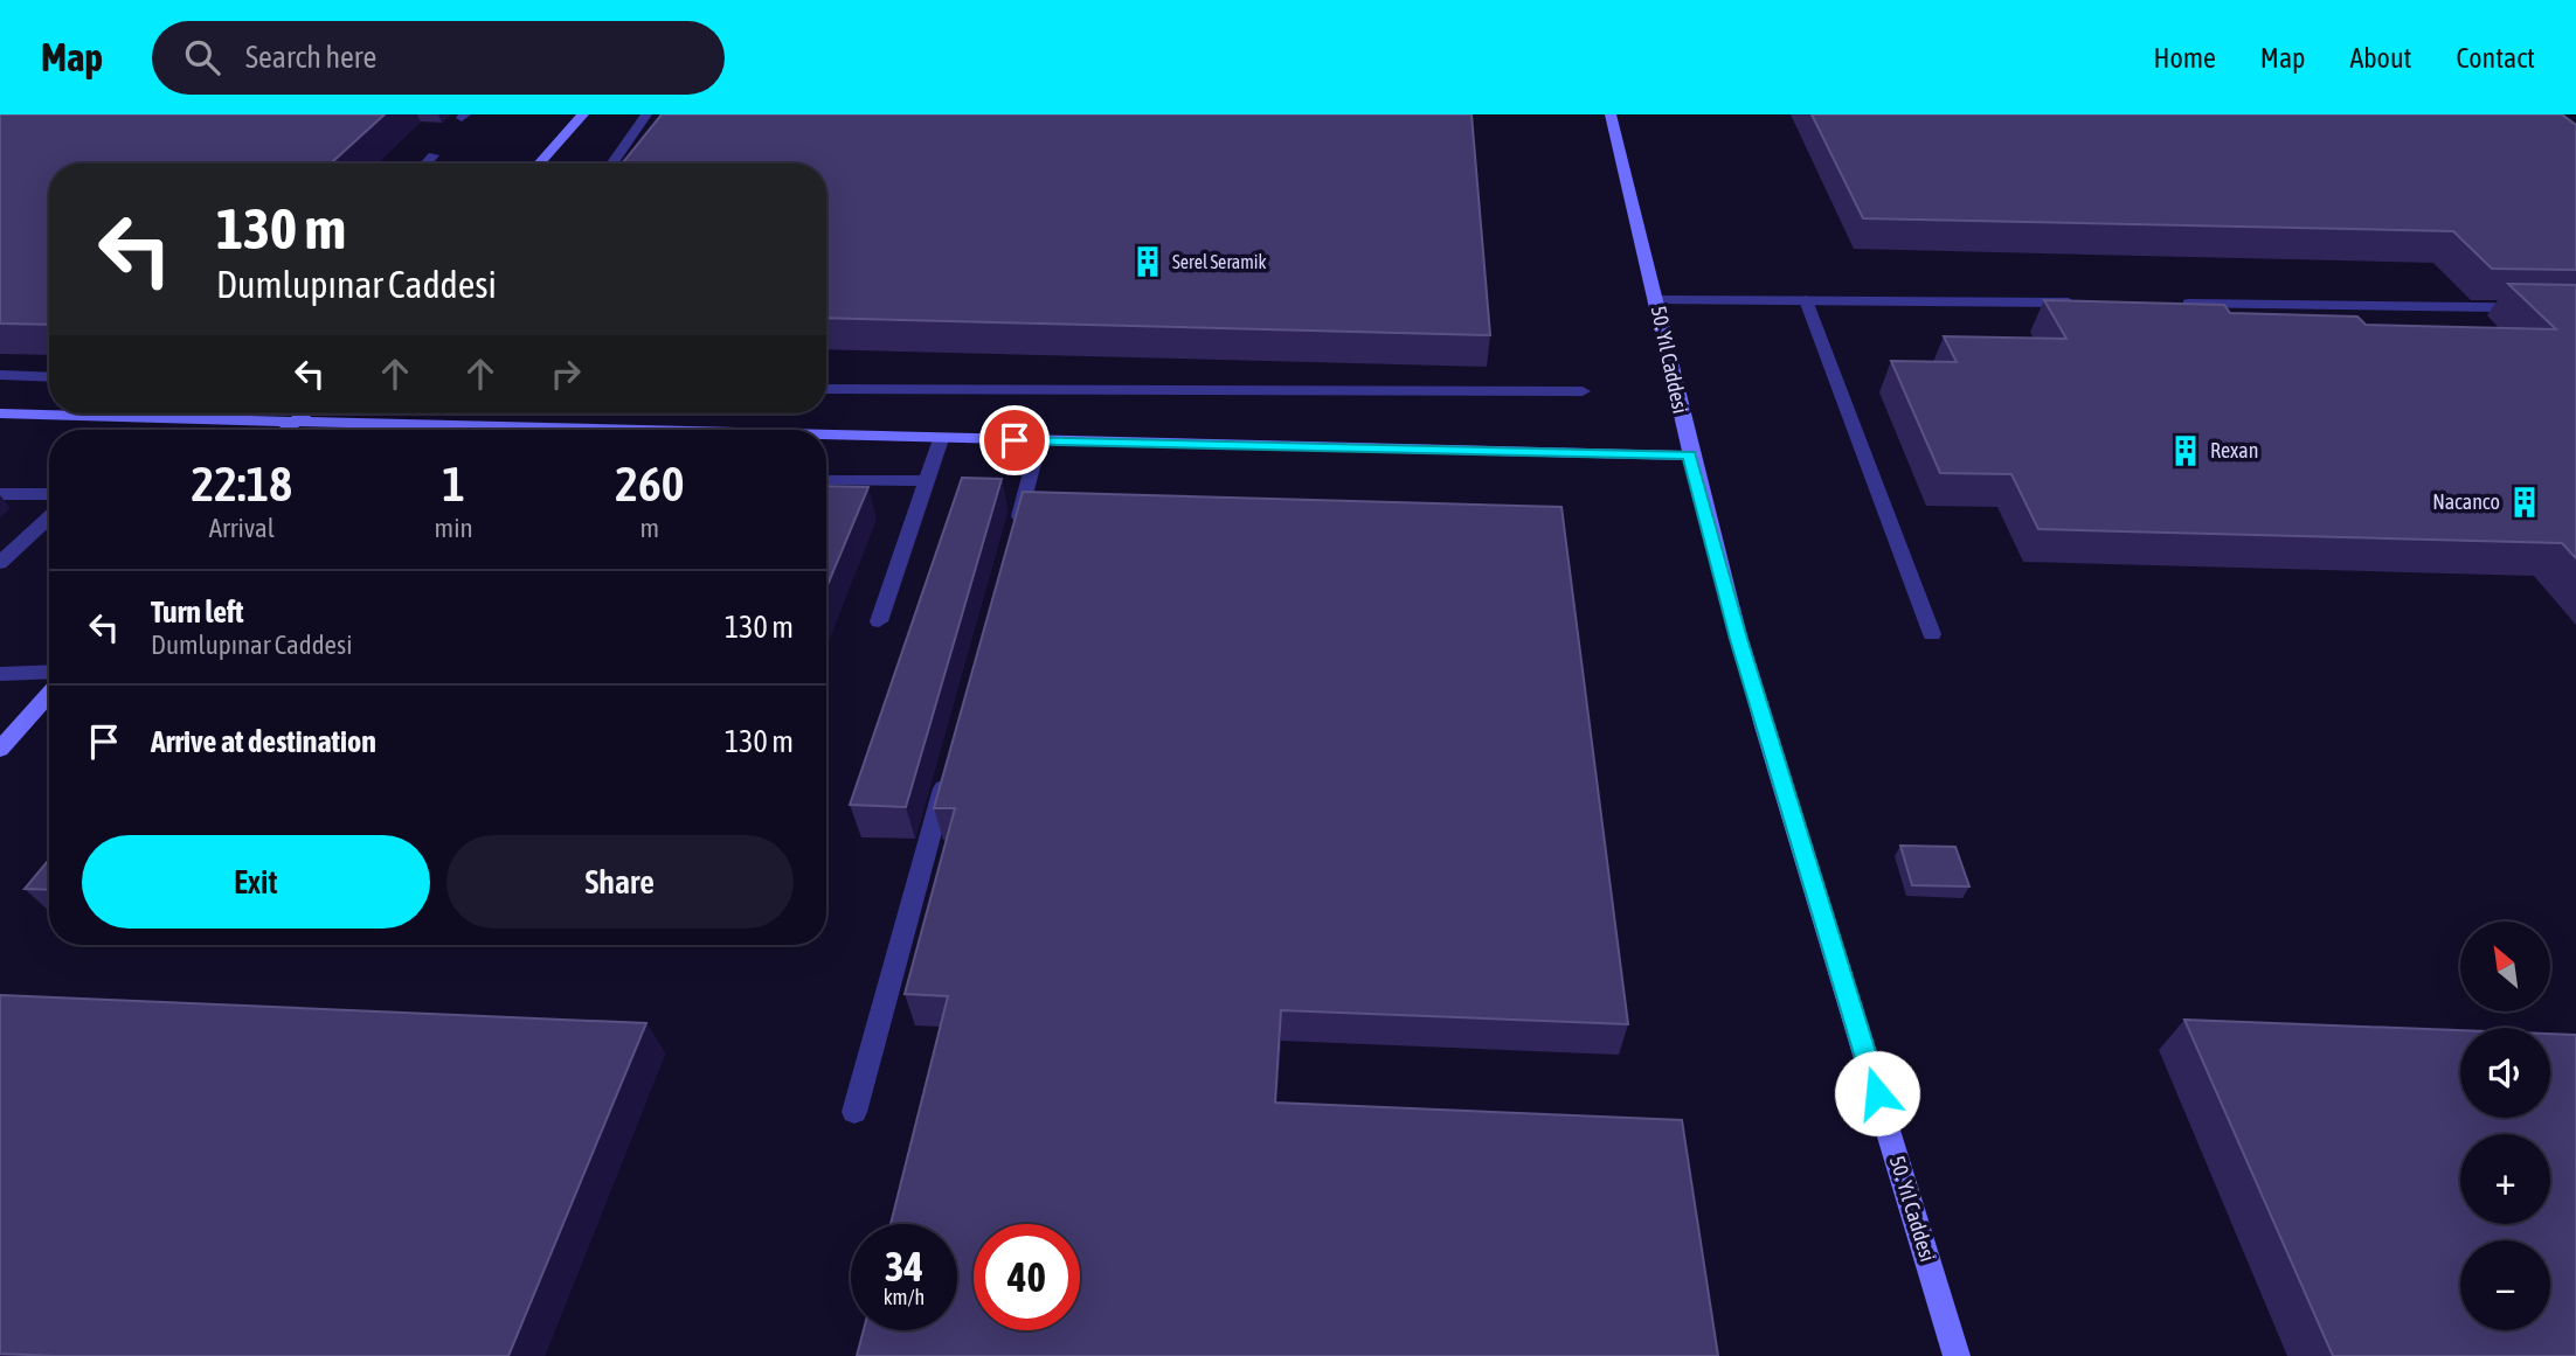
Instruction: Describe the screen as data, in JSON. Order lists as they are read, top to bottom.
{
  "streets": {
    "street": ["50. Yıl Caddesi"]
  },
  "places": {
    "building": ["Serel Seramik", "Rexan", "Nacanco"]
  },
  "north": "top left",
  "page": {
    "header": "Map",
    "search": "Search here",
    "nav": [
      "Home",
      "Map",
      "About",
      "Contact"
    ],
    "turn": ["130 m", "Dumlupınar Caddesi"],
    "eta": [
      "22:18",
      "Arrival",
      "1",
      "min",
      "260",
      "m"
    ],
    "list": [
      {
        "name": "Turn left",
        "note": "Dumlupınar Caddesi",
        "value": "130 m"
      },
      {
        "name": "Arrive at destination",
        "value": "130 m"
      }
    ],
    "buttons": ["Exit", "Share"],
    "map_buttons": ["+", "−"],
    "speed": "34 km/h",
    "limit": "40"
  }
}
